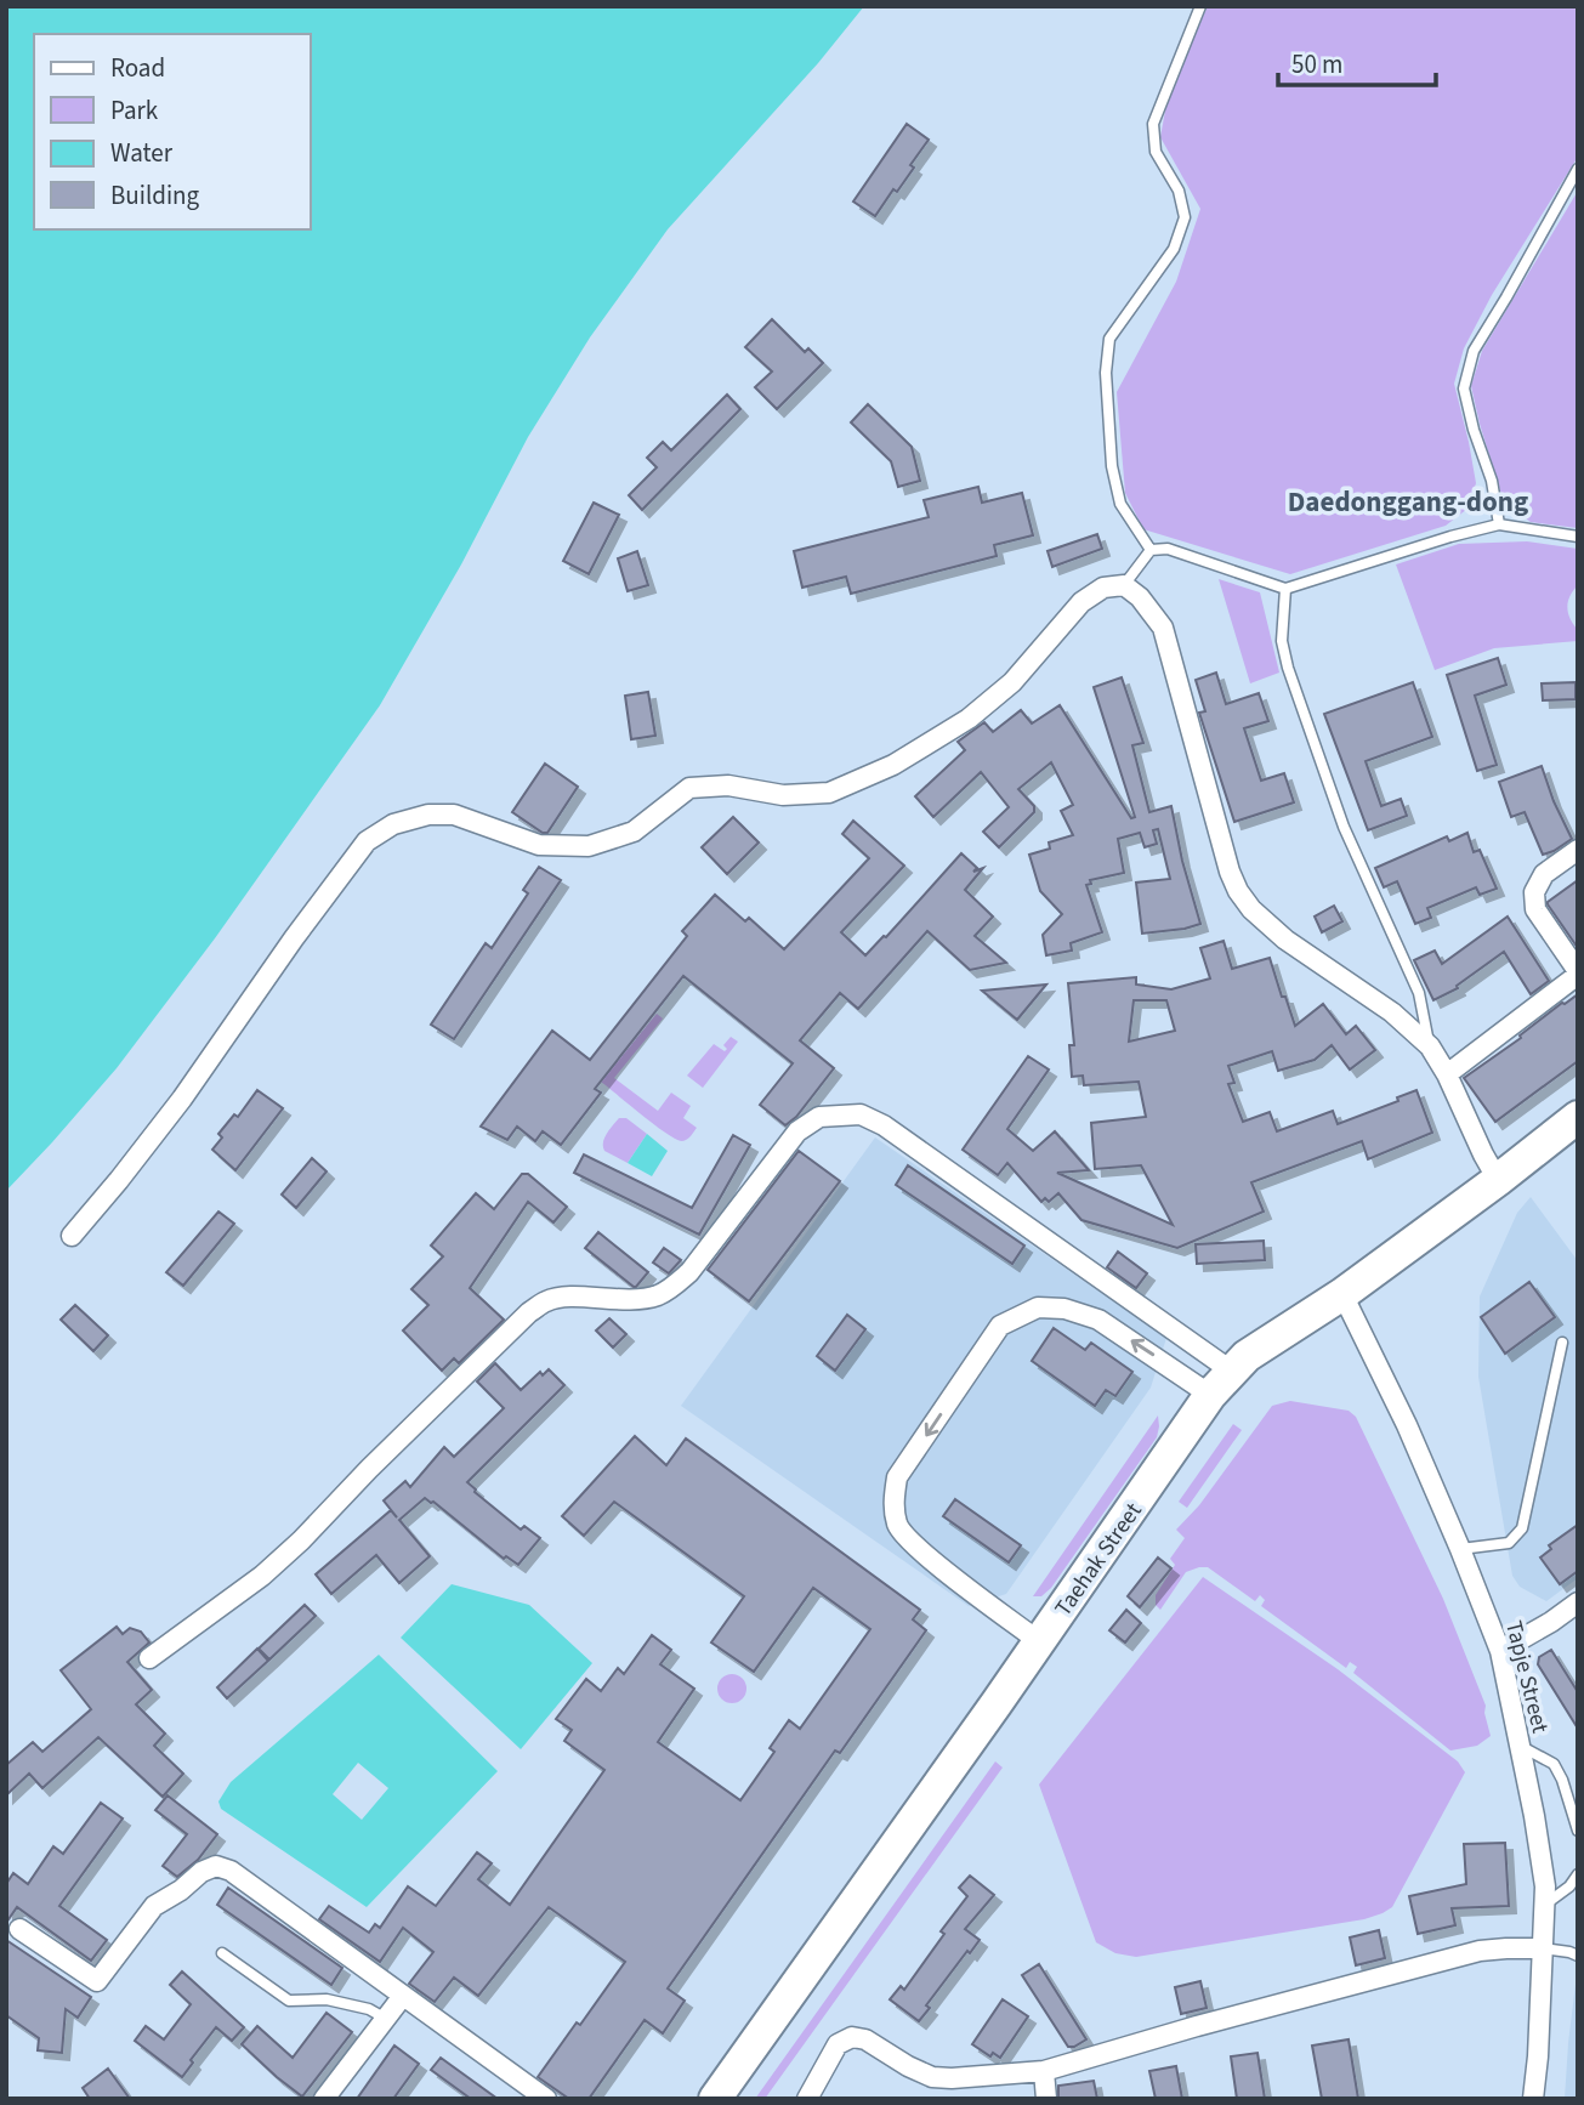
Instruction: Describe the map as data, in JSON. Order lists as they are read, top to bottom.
{
  "streets": {
    "main road": ["Taehak Street"],
    "street": ["Tapje Street"]
  },
  "crossings": [
    ["Taehak Street", "Tapje Street"]
  ],
  "districts": ["Daedonggang-dong"],
  "legend": [
    "Road",
    "Park",
    "Water",
    "Building"
  ],
  "scale_bar": "50 m"
}
